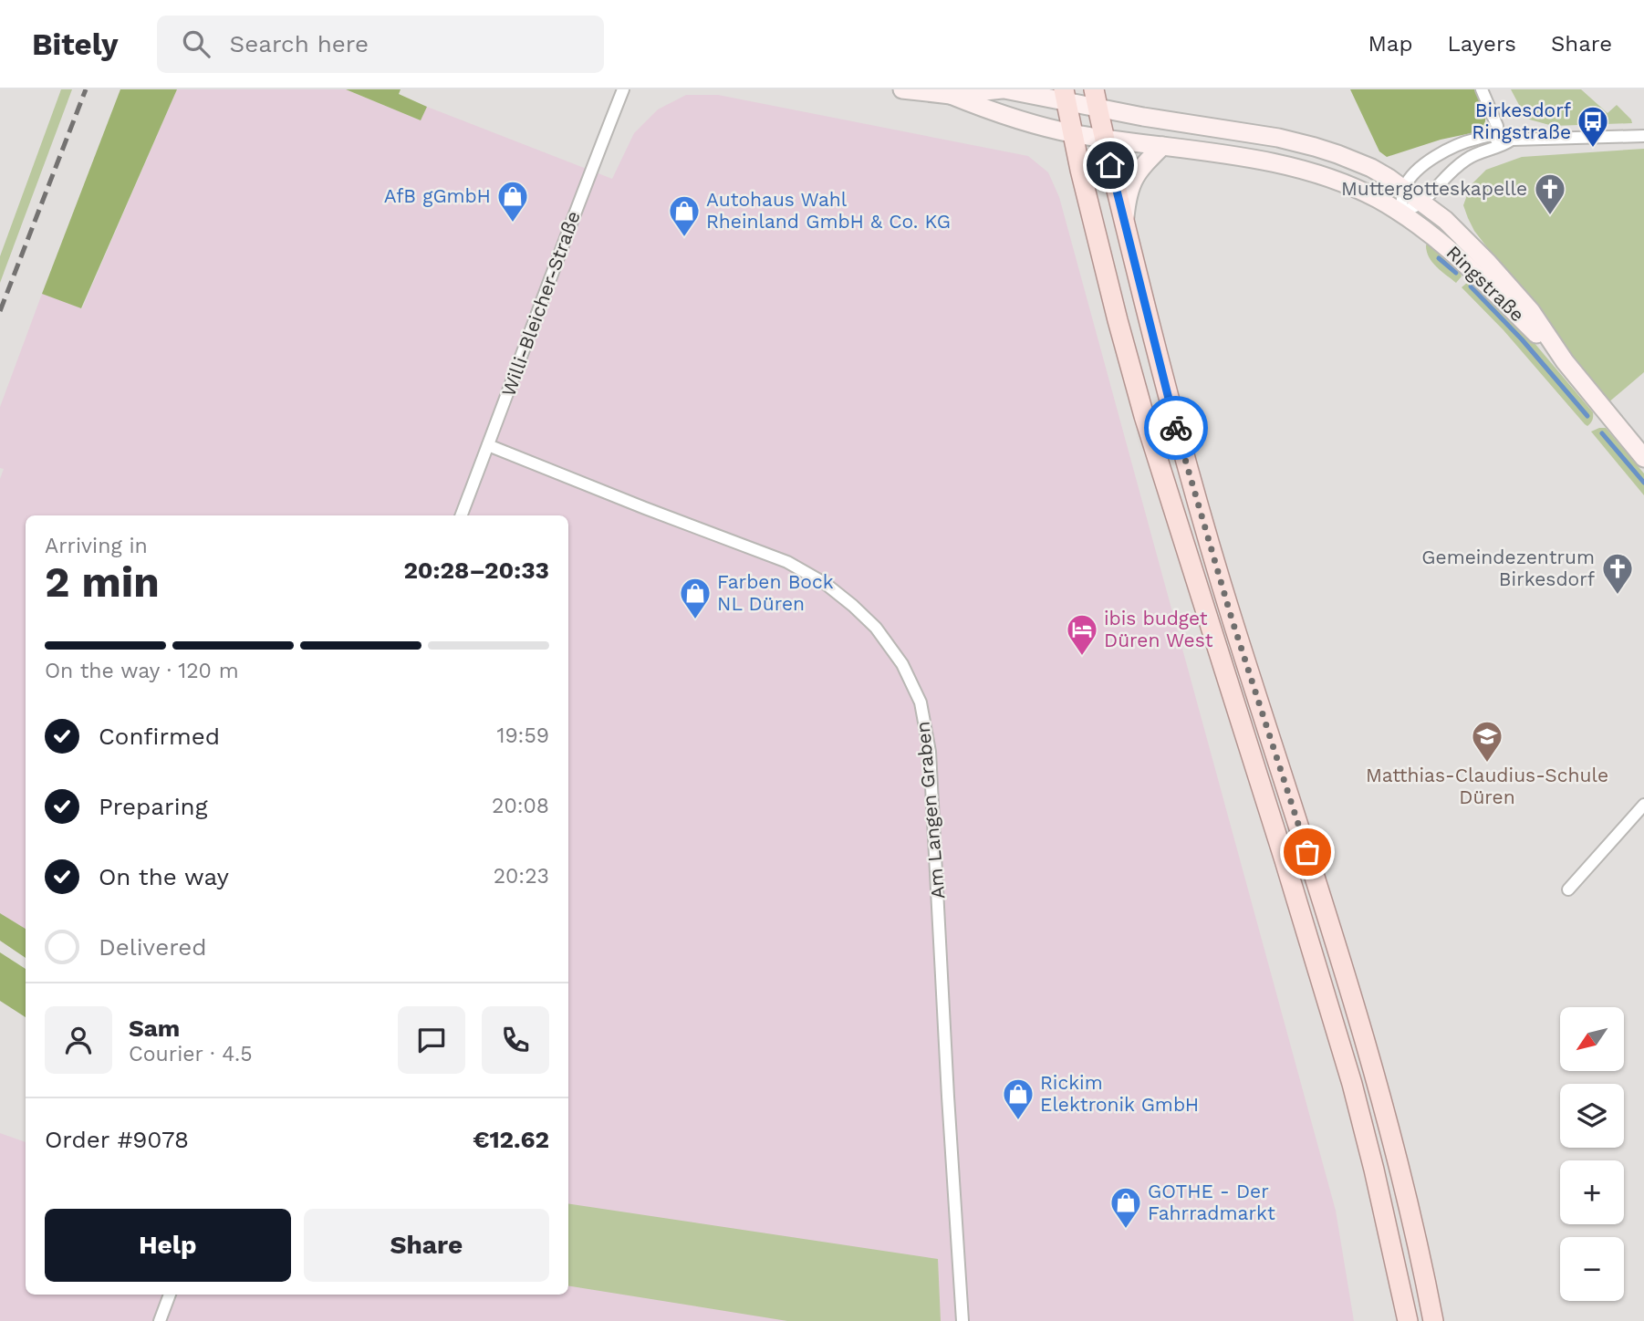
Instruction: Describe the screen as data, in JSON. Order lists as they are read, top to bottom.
{
  "streets": {
    "main road": ["Ringstraße"],
    "street": ["Willi-Bleicher-Straße", "Am Langen Graben"]
  },
  "crossings": [
    ["Willi-Bleicher-Straße", "Am Langen Graben"]
  ],
  "places": {
    "bus stop": ["Birkesdorf Ringstraße"],
    "church": ["Muttergotteskapelle", "Gemeindezentrum Birkesdorf"],
    "shop": [
      "AfB gGmbH",
      "Autohaus Wahl Rheinland GmbH & Co. KG",
      "Farben Bock NL Düren",
      "Rickim Elektronik GmbH",
      "GOTHE - Der Fahrradmarkt"
    ],
    "hotel": ["ibis budget Düren West"],
    "school or university": ["Matthias-Claudius-Schule Düren"]
  },
  "north": "bottom left",
  "page": {
    "header": "Bitely",
    "search": "Search here",
    "nav": ["Map", "Layers", "Share"],
    "heading": ["2 min", "Arriving in", "20:28–20:33"],
    "panel": [
      "Sam",
      "Courier · 4.5",
      "Order #9078",
      "€12.62"
    ],
    "bar": "On the way · 120 m",
    "list": [
      ["Confirmed", "19:59"],
      ["Preparing", "20:08"],
      ["On the way", "20:23"],
      "Delivered"
    ],
    "map_buttons": ["+", "−"],
    "buttons": ["Help", "Share"]
  }
}
